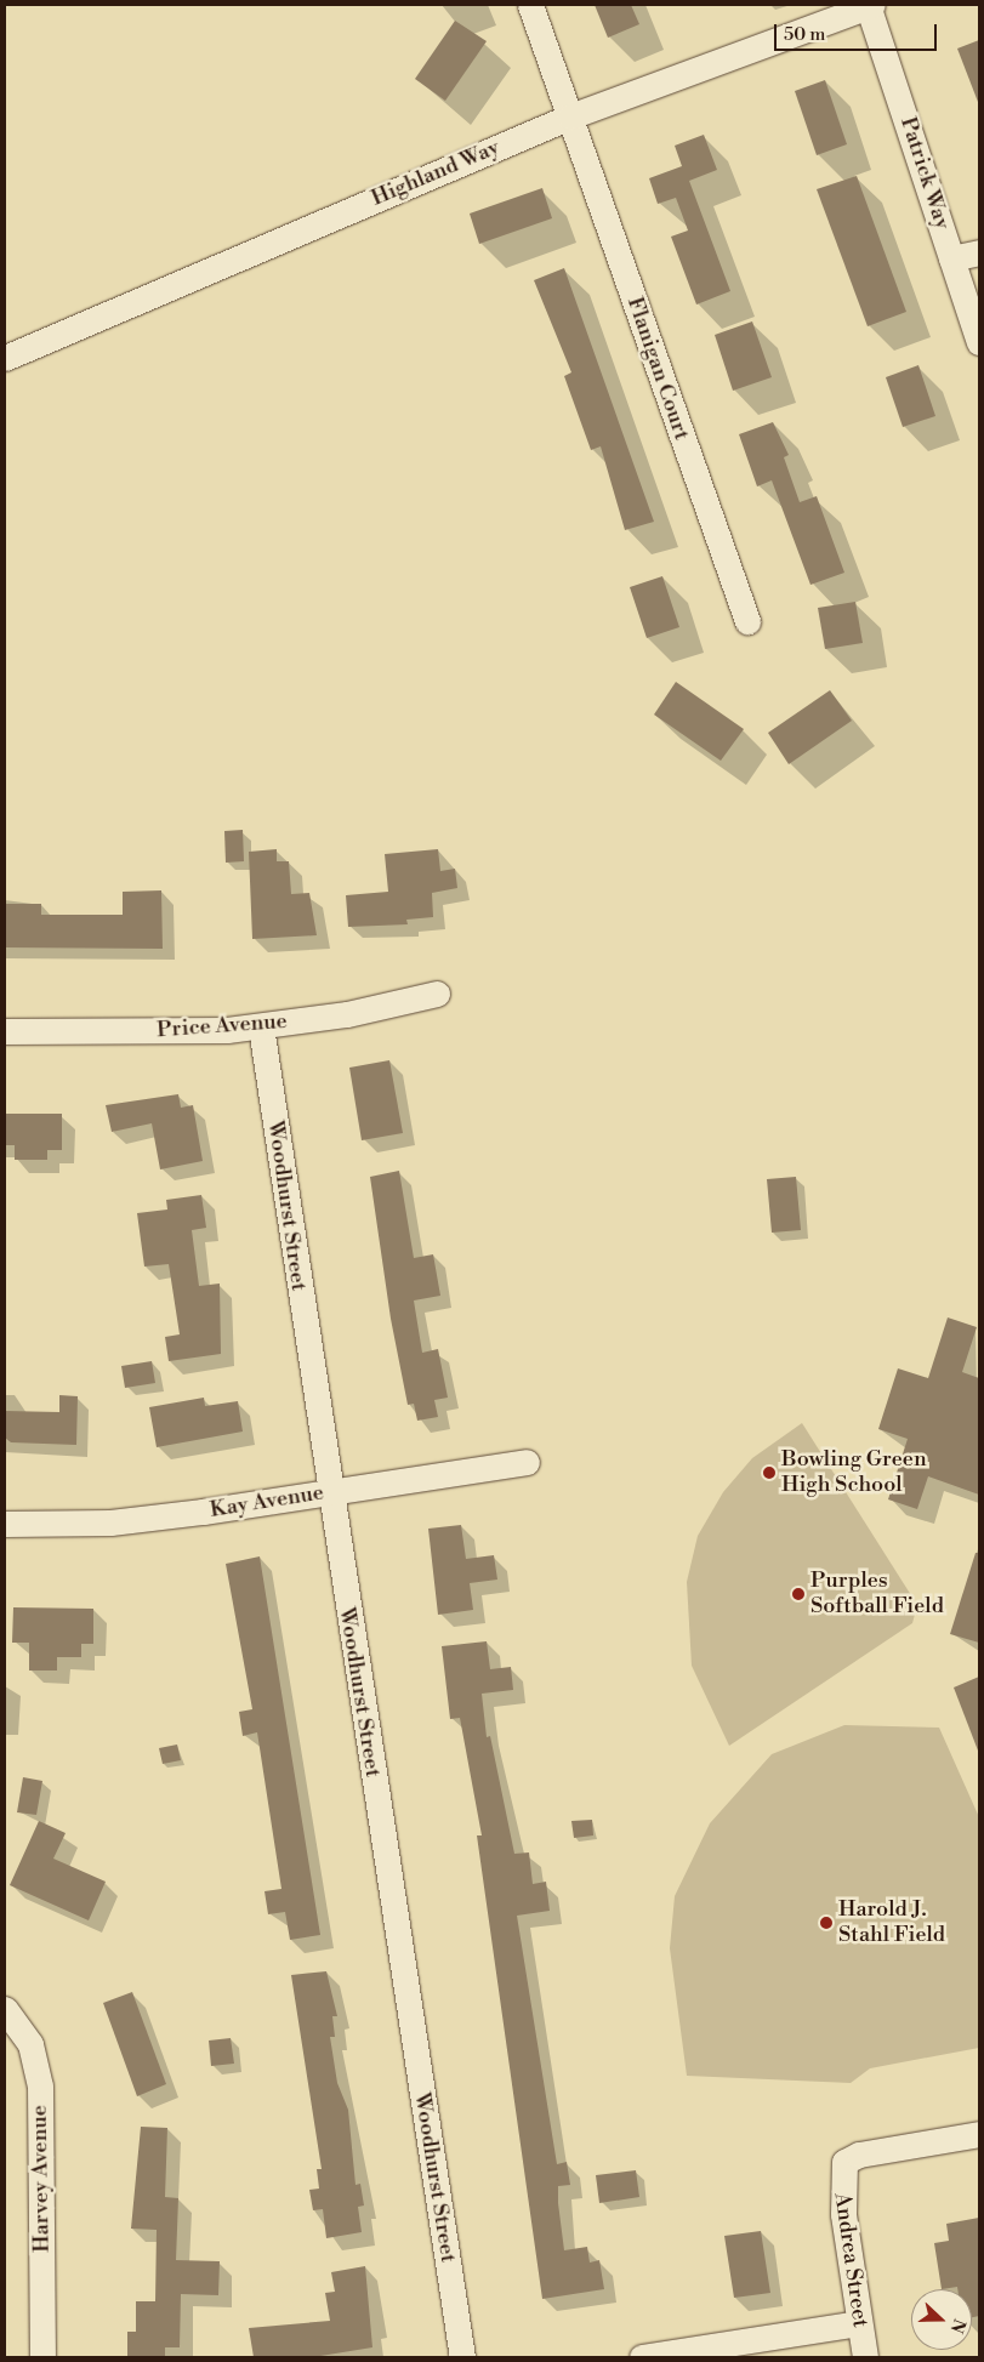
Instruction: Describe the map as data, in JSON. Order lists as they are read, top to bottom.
{
  "streets": {
    "street": [
      "Highland Way",
      "Patrick Way",
      "Flanigan Court",
      "Price Avenue",
      "Woodhurst Street",
      "Kay Avenue",
      "Harvey Avenue",
      "Andrea Street"
    ]
  },
  "crossings": [
    ["Highland Way", "Patrick Way"],
    ["Highland Way", "Flanigan Court"],
    ["Price Avenue", "Woodhurst Street"],
    ["Woodhurst Street", "Kay Avenue"]
  ],
  "places": ["Bowling Green High School", "Purples Softball Field", "Harold J. Stahl Field"],
  "scale_bar": "50 m",
  "north": "right"
}
